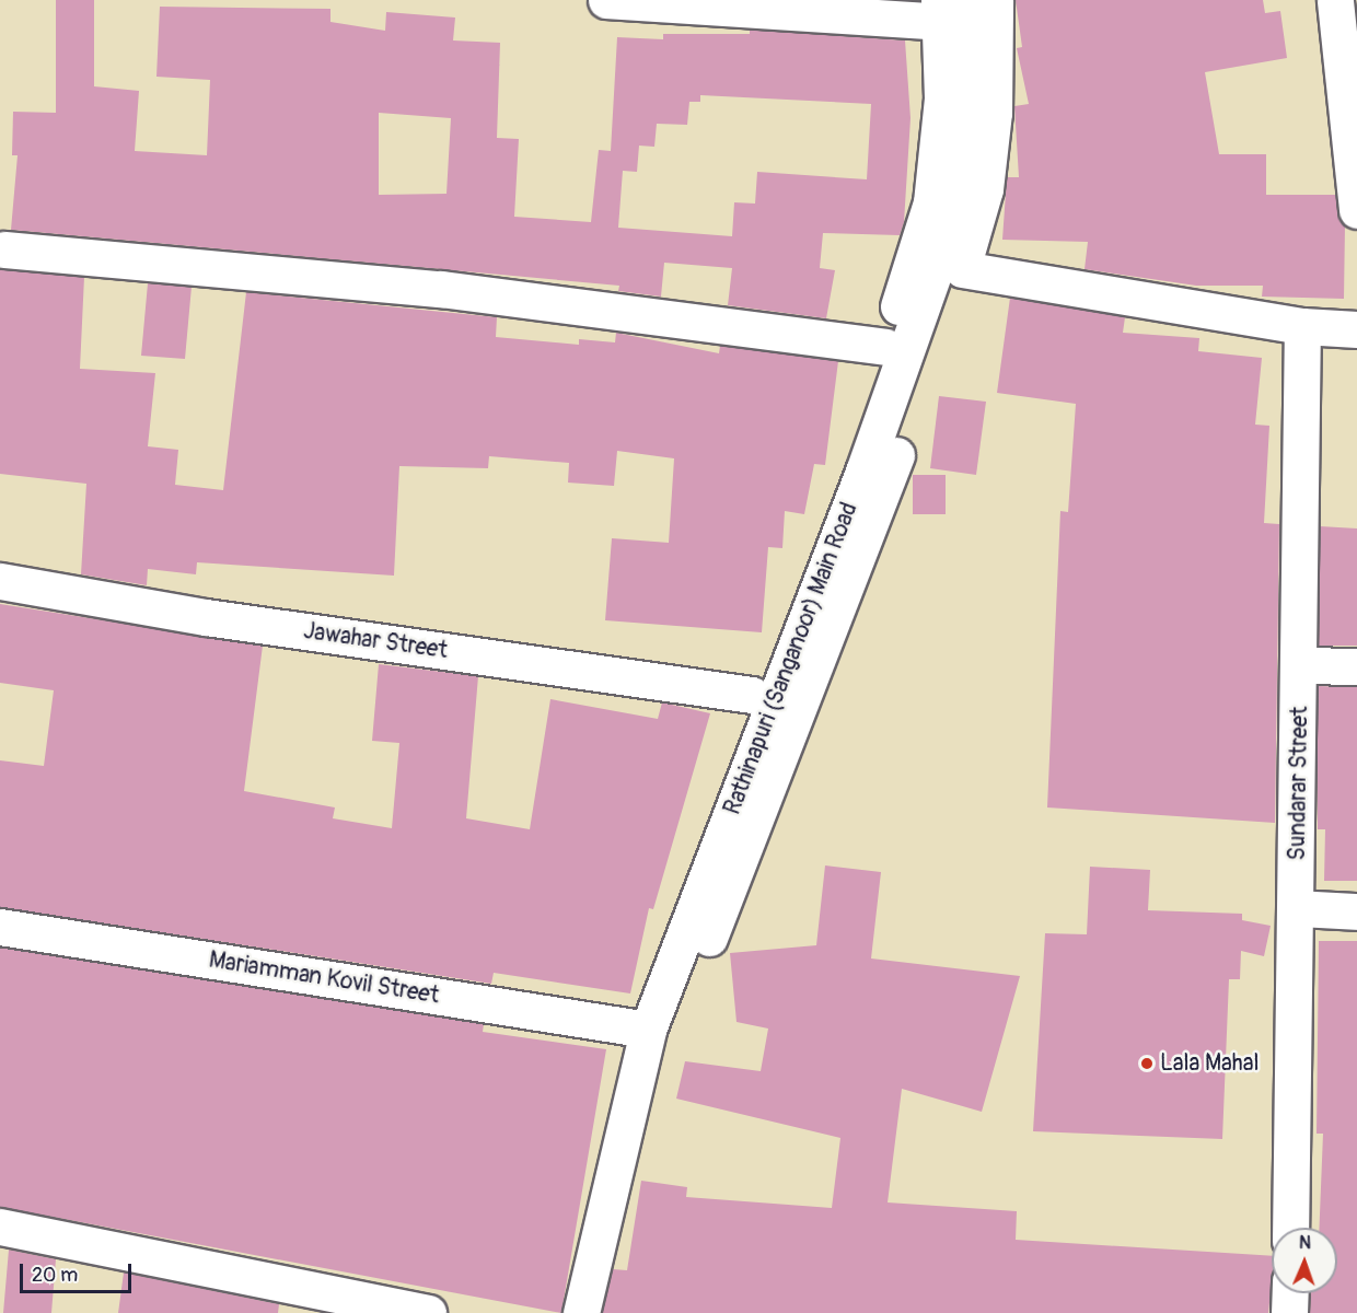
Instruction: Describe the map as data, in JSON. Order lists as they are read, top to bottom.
{
  "streets": {
    "street": [
      "Jawahar Street",
      "Rathinapuri (Sanganoor) Main Road",
      "Sundarar Street",
      "Mariamman Kovil Street"
    ]
  },
  "crossings": [
    ["Rathinapuri (Sanganoor) Main Road", "Mariamman Kovil Street"]
  ],
  "places": ["Lala Mahal"],
  "scale_bar": "20 m",
  "north": "top"
}
